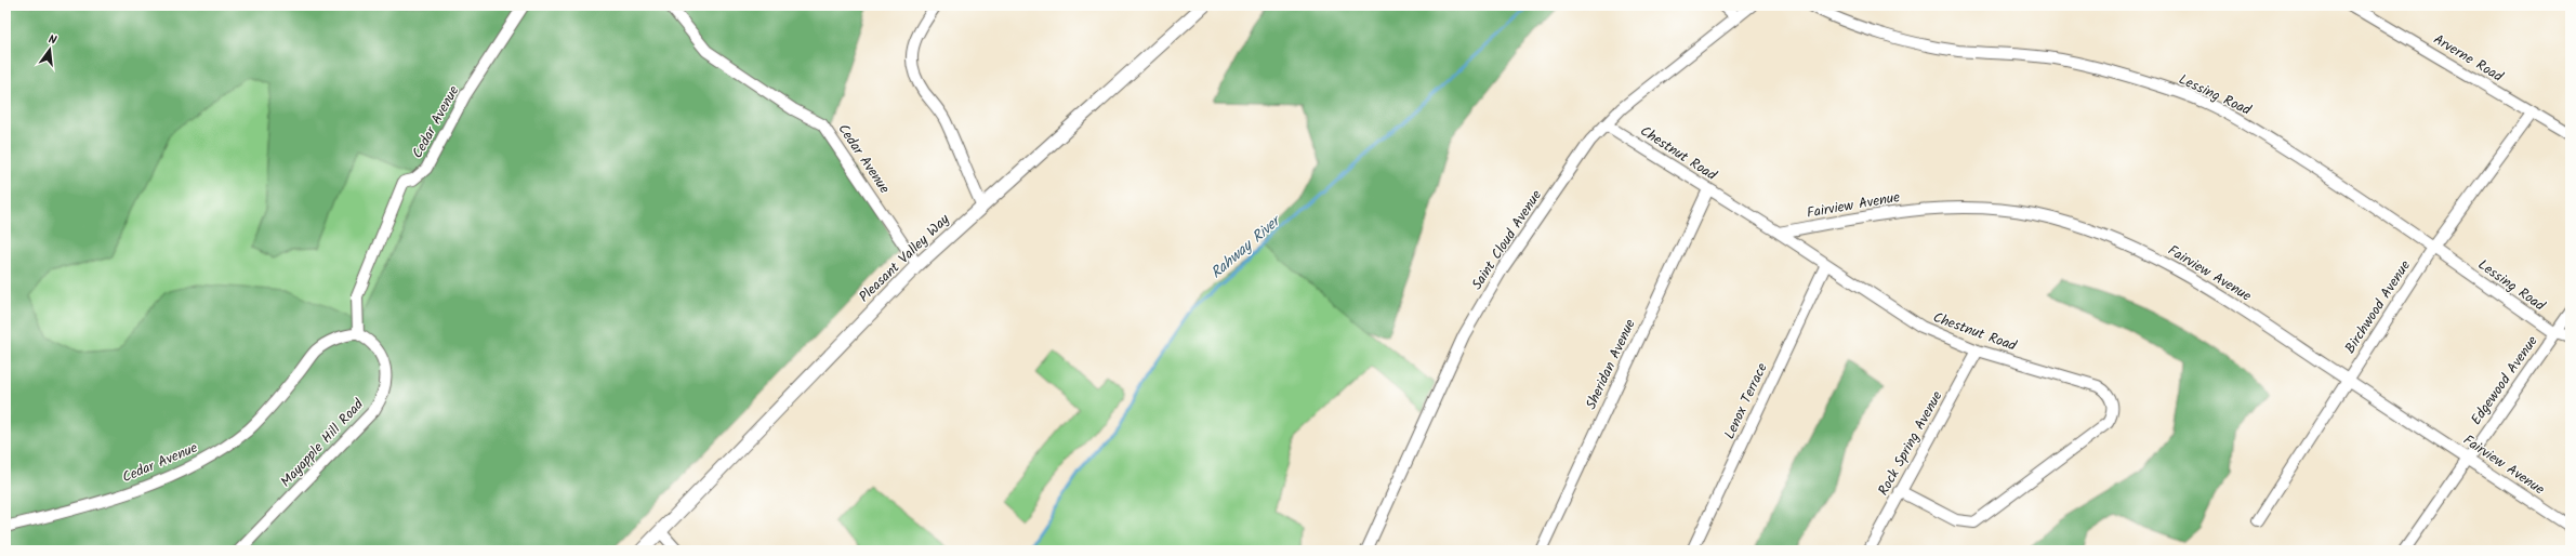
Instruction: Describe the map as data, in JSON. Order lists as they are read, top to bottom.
{
  "streets": {
    "main road": ["Pleasant Valley Way"],
    "street": [
      "Arverne Road",
      "Lessing Road",
      "Cedar Avenue",
      "Chestnut Road",
      "Fairview Avenue",
      "Saint Cloud Avenue",
      "Birchwood Avenue",
      "Sheridan Avenue",
      "Edgewood Avenue",
      "Lenox Terrace",
      "Mayapple Hill Road",
      "Rock Spring Avenue"
    ]
  },
  "crossings": [
    ["Arverne Road", "Birchwood Avenue"],
    ["Lessing Road", "Birchwood Avenue"],
    ["Lessing Road", "Edgewood Avenue"],
    ["Cedar Avenue", "Pleasant Valley Way"],
    ["Cedar Avenue", "Mayapple Hill Road"],
    ["Chestnut Road", "Fairview Avenue"],
    ["Chestnut Road", "Saint Cloud Avenue"],
    ["Chestnut Road", "Sheridan Avenue"],
    ["Chestnut Road", "Lenox Terrace"],
    ["Chestnut Road", "Rock Spring Avenue"],
    ["Fairview Avenue", "Birchwood Avenue"],
    ["Fairview Avenue", "Edgewood Avenue"]
  ],
  "water": ["Rahway River"],
  "north": "top"
}
